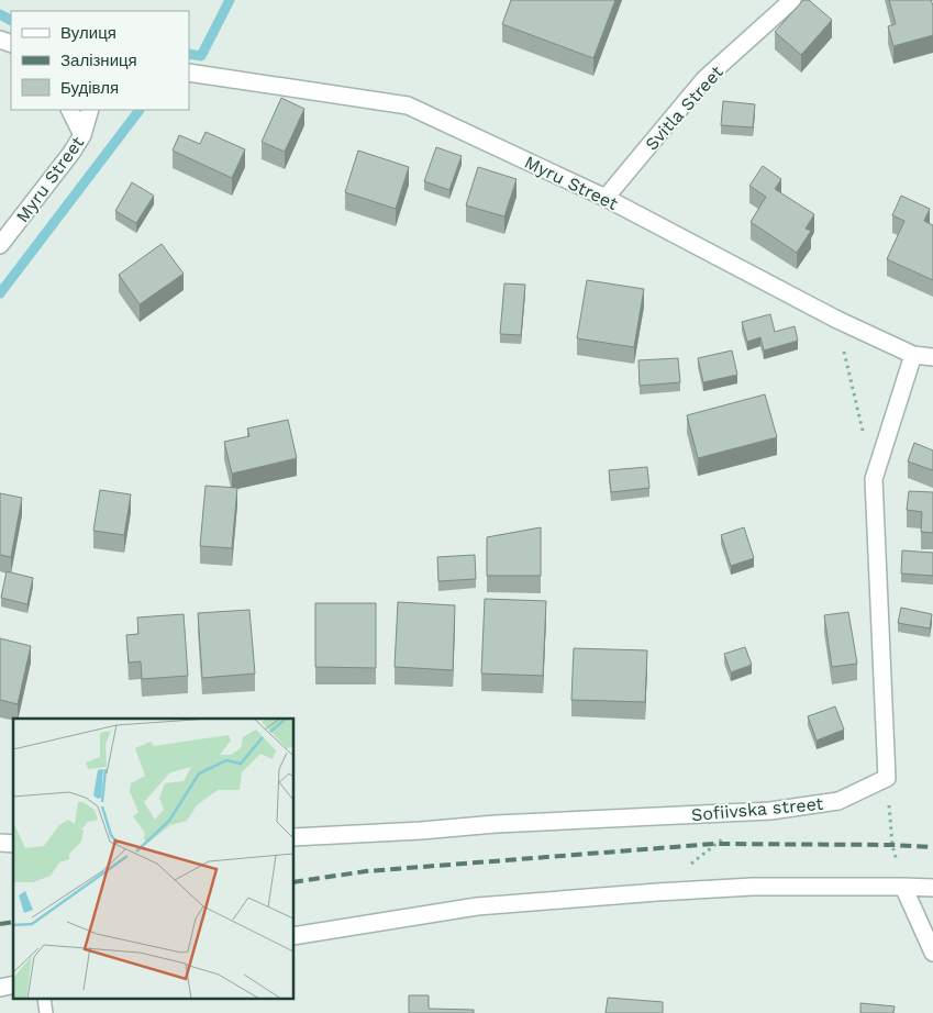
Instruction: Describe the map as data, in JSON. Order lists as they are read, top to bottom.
{
  "streets": {
    "street": ["Svitla Street", "Myru Street", "Sofiivska street"]
  },
  "crossings": [
    ["Svitla Street", "Myru Street"]
  ],
  "legend": ["Вулиця", "Залізниця", "Будівля"]
}
